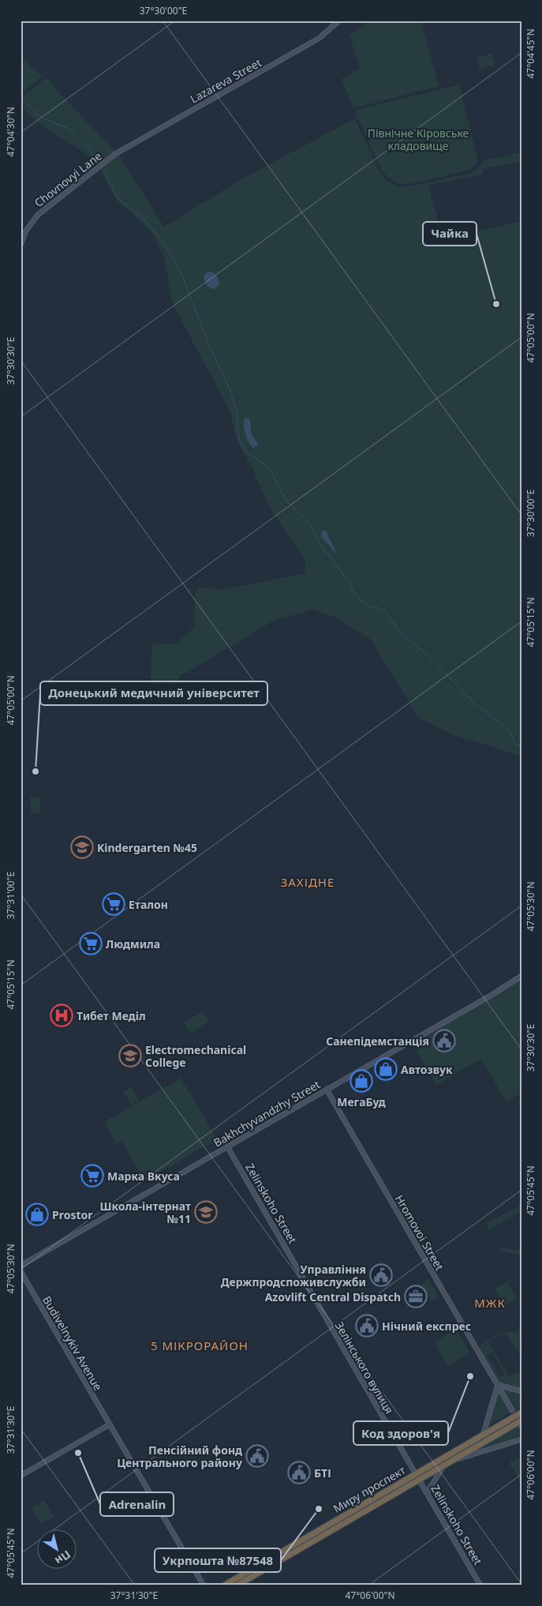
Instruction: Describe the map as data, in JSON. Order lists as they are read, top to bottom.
{
  "streets": {
    "highway": ["Zelinskoho Street", "Миру проспект"],
    "street": [
      "Lazareva Street",
      "Chovnovyi Lane",
      "Bakhchyvandzhy Street",
      "Hromovoi Street",
      "Budivelnykiv Avenue",
      "Зелінського вулиця"
    ]
  },
  "crossings": [
    ["Lazareva Street", "Chovnovyi Lane"],
    ["Bakhchyvandzhy Street", "Hromovoi Street"],
    ["Bakhchyvandzhy Street", "Зелінського вулиця"],
    ["Zelinskoho Street", "Зелінського вулиця"],
    ["Zelinskoho Street", "Миру проспект"],
    ["Зелінського вулиця", "Миру проспект"]
  ],
  "districts": ["ЗАХІДНЕ", "МЖК", "5 МІКРОРАЙОН"],
  "parks": ["Північне Кіровське кладовище"],
  "places": {
    "other": [
      "Чайка",
      "Донецький медичний університет",
      "Код здоров'я",
      "Adrenalin",
      "Укрпошта №87548"
    ],
    "school or university": ["Kindergarten №45", "Electromechanical College", "Школа-інтернат №11"],
    "supermarket": ["Еталон", "Людмила", "Марка Вкуса"],
    "hospital": ["Тибет Меділ"],
    "public building": [
      "Санепідемстанція",
      "Управління Держпродспоживслужби",
      "Нічний експрес",
      "Пенсійний фонд Центрального району",
      "БТІ"
    ],
    "shop": ["Автозвук", "МегаБуд", "Prostor"],
    "office": ["Azovlift Central Dispatch"]
  },
  "north": "bottom right",
  "coordinates": [
    "37°30'00\"E",
    "47°04'45\"N",
    "47°04'30\"N",
    "47°05'00\"N",
    "37°30'30\"E",
    "47°05'15\"N",
    "37°31'00\"E",
    "47°05'30\"N",
    "47°05'45\"N",
    "37°31'30\"E",
    "47°06'00\"N"
  ]
}
